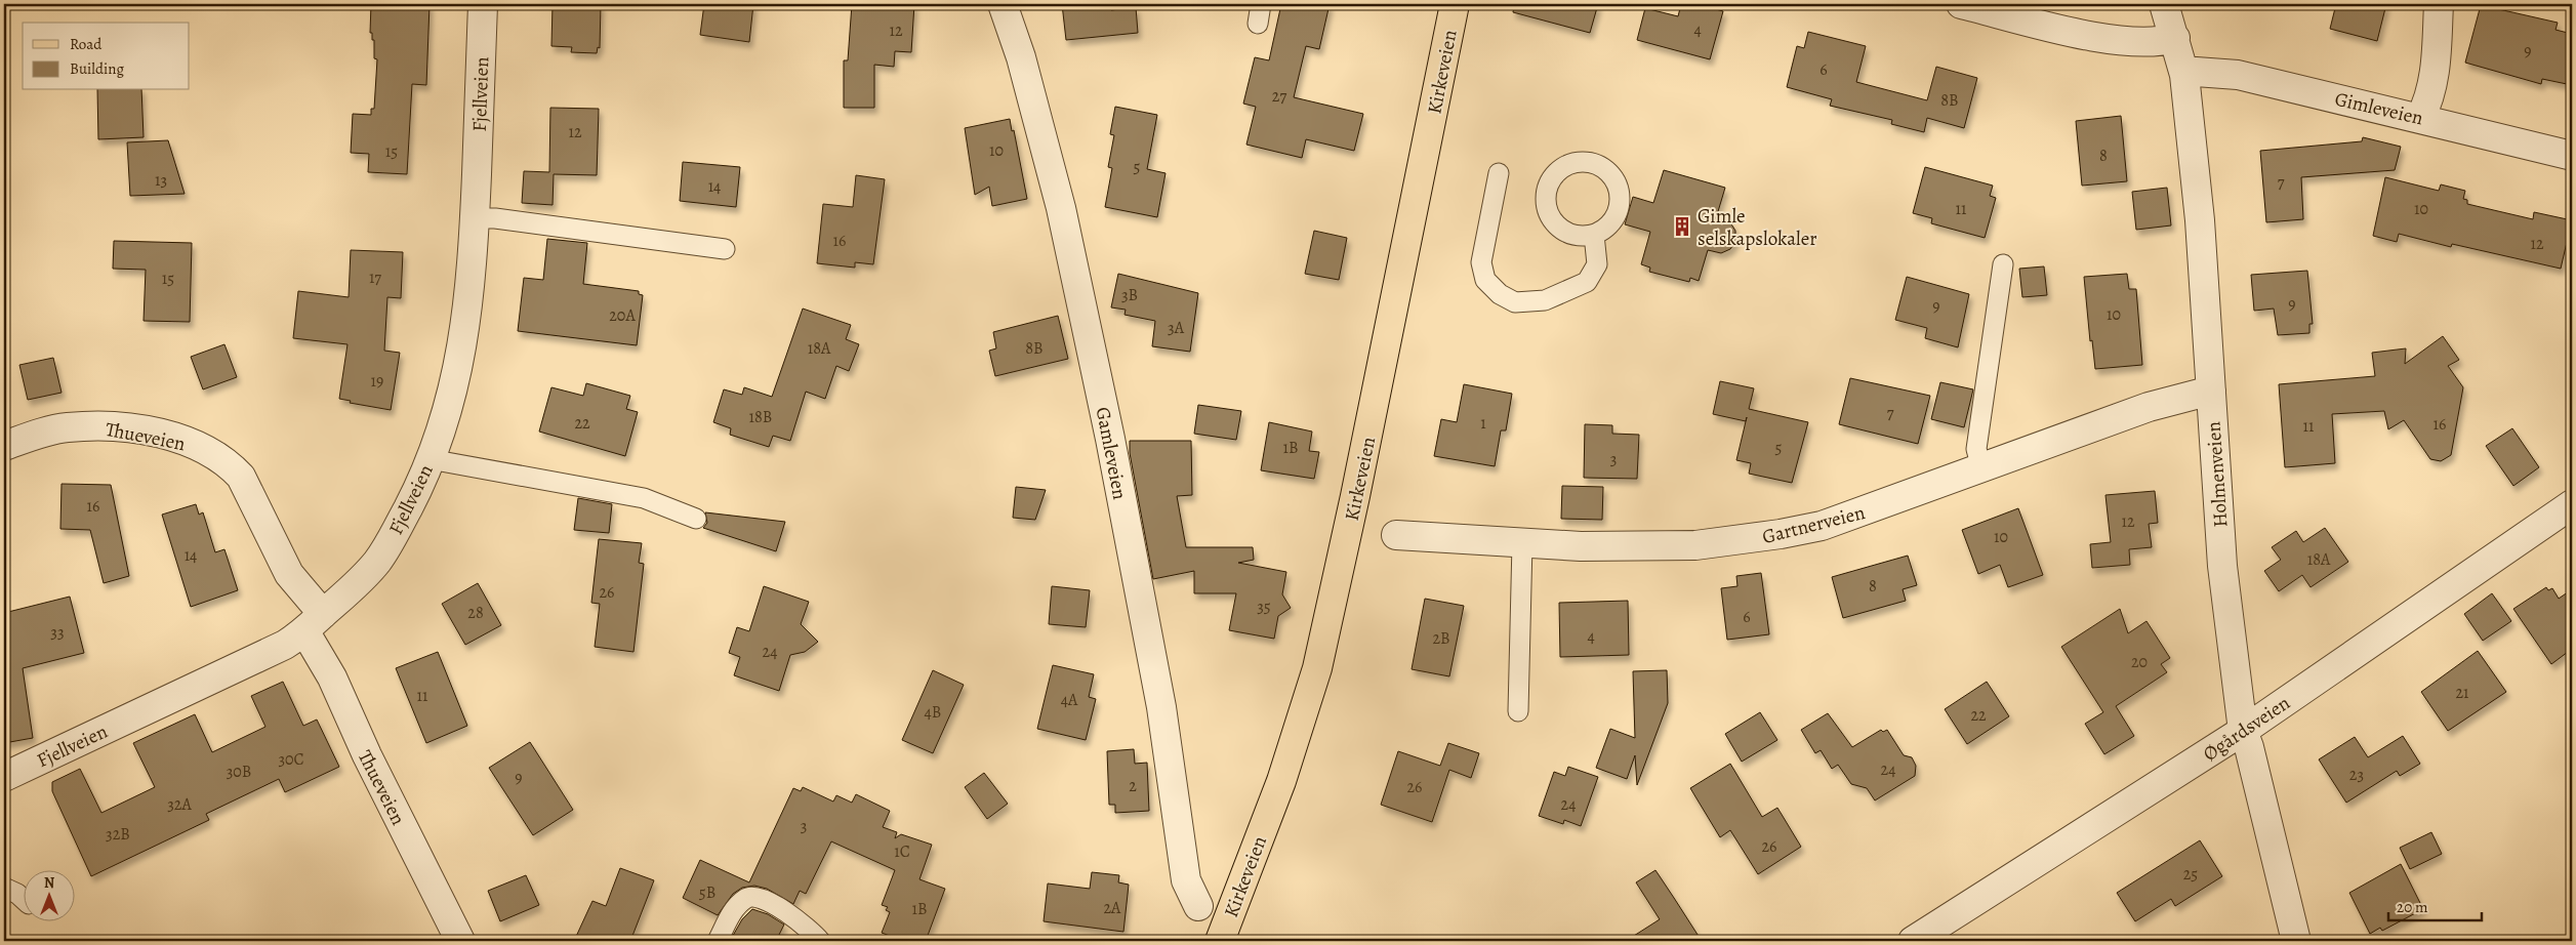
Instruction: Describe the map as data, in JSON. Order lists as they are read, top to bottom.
{
  "streets": {
    "main road": ["Kirkeveien"],
    "street": [
      "Fjellveien",
      "Gimleveien",
      "Thueveien",
      "Gamleveien",
      "Holmenveien",
      "Gartnerveien",
      "Øgårdsveien"
    ]
  },
  "crossings": [
    ["Fjellveien", "Thueveien"],
    ["Gimleveien", "Holmenveien"],
    ["Holmenveien", "Gartnerveien"],
    ["Holmenveien", "Øgårdsveien"]
  ],
  "places": {
    "building": ["Gimle selskapslokaler"]
  },
  "house_numbers": [
    "4",
    "12",
    "9",
    "6",
    "27",
    "8B",
    "12",
    "10",
    "15",
    "8",
    "5",
    "13",
    "7",
    "14",
    "11",
    "10",
    "16",
    "12",
    "17",
    "15",
    "3B",
    "9",
    "9",
    "10",
    "20A",
    "3A",
    "18A",
    "8B",
    "19",
    "7",
    "18B",
    "22",
    "1",
    "16",
    "11",
    "1B",
    "5",
    "3",
    "16",
    "12",
    "10",
    "14",
    "18A",
    "8",
    "26",
    "35",
    "28",
    "6",
    "33",
    "4",
    "2B",
    "24",
    "20",
    "21",
    "11",
    "4A",
    "4B",
    "22",
    "30C",
    "24",
    "30B",
    "23",
    "9",
    "2",
    "26",
    "32A",
    "24",
    "3",
    "32B",
    "26",
    "1C",
    "25",
    "5B",
    "2A",
    "1B"
  ],
  "legend": ["Road", "Building"],
  "scale_bar": "20 m",
  "north": "top"
}
